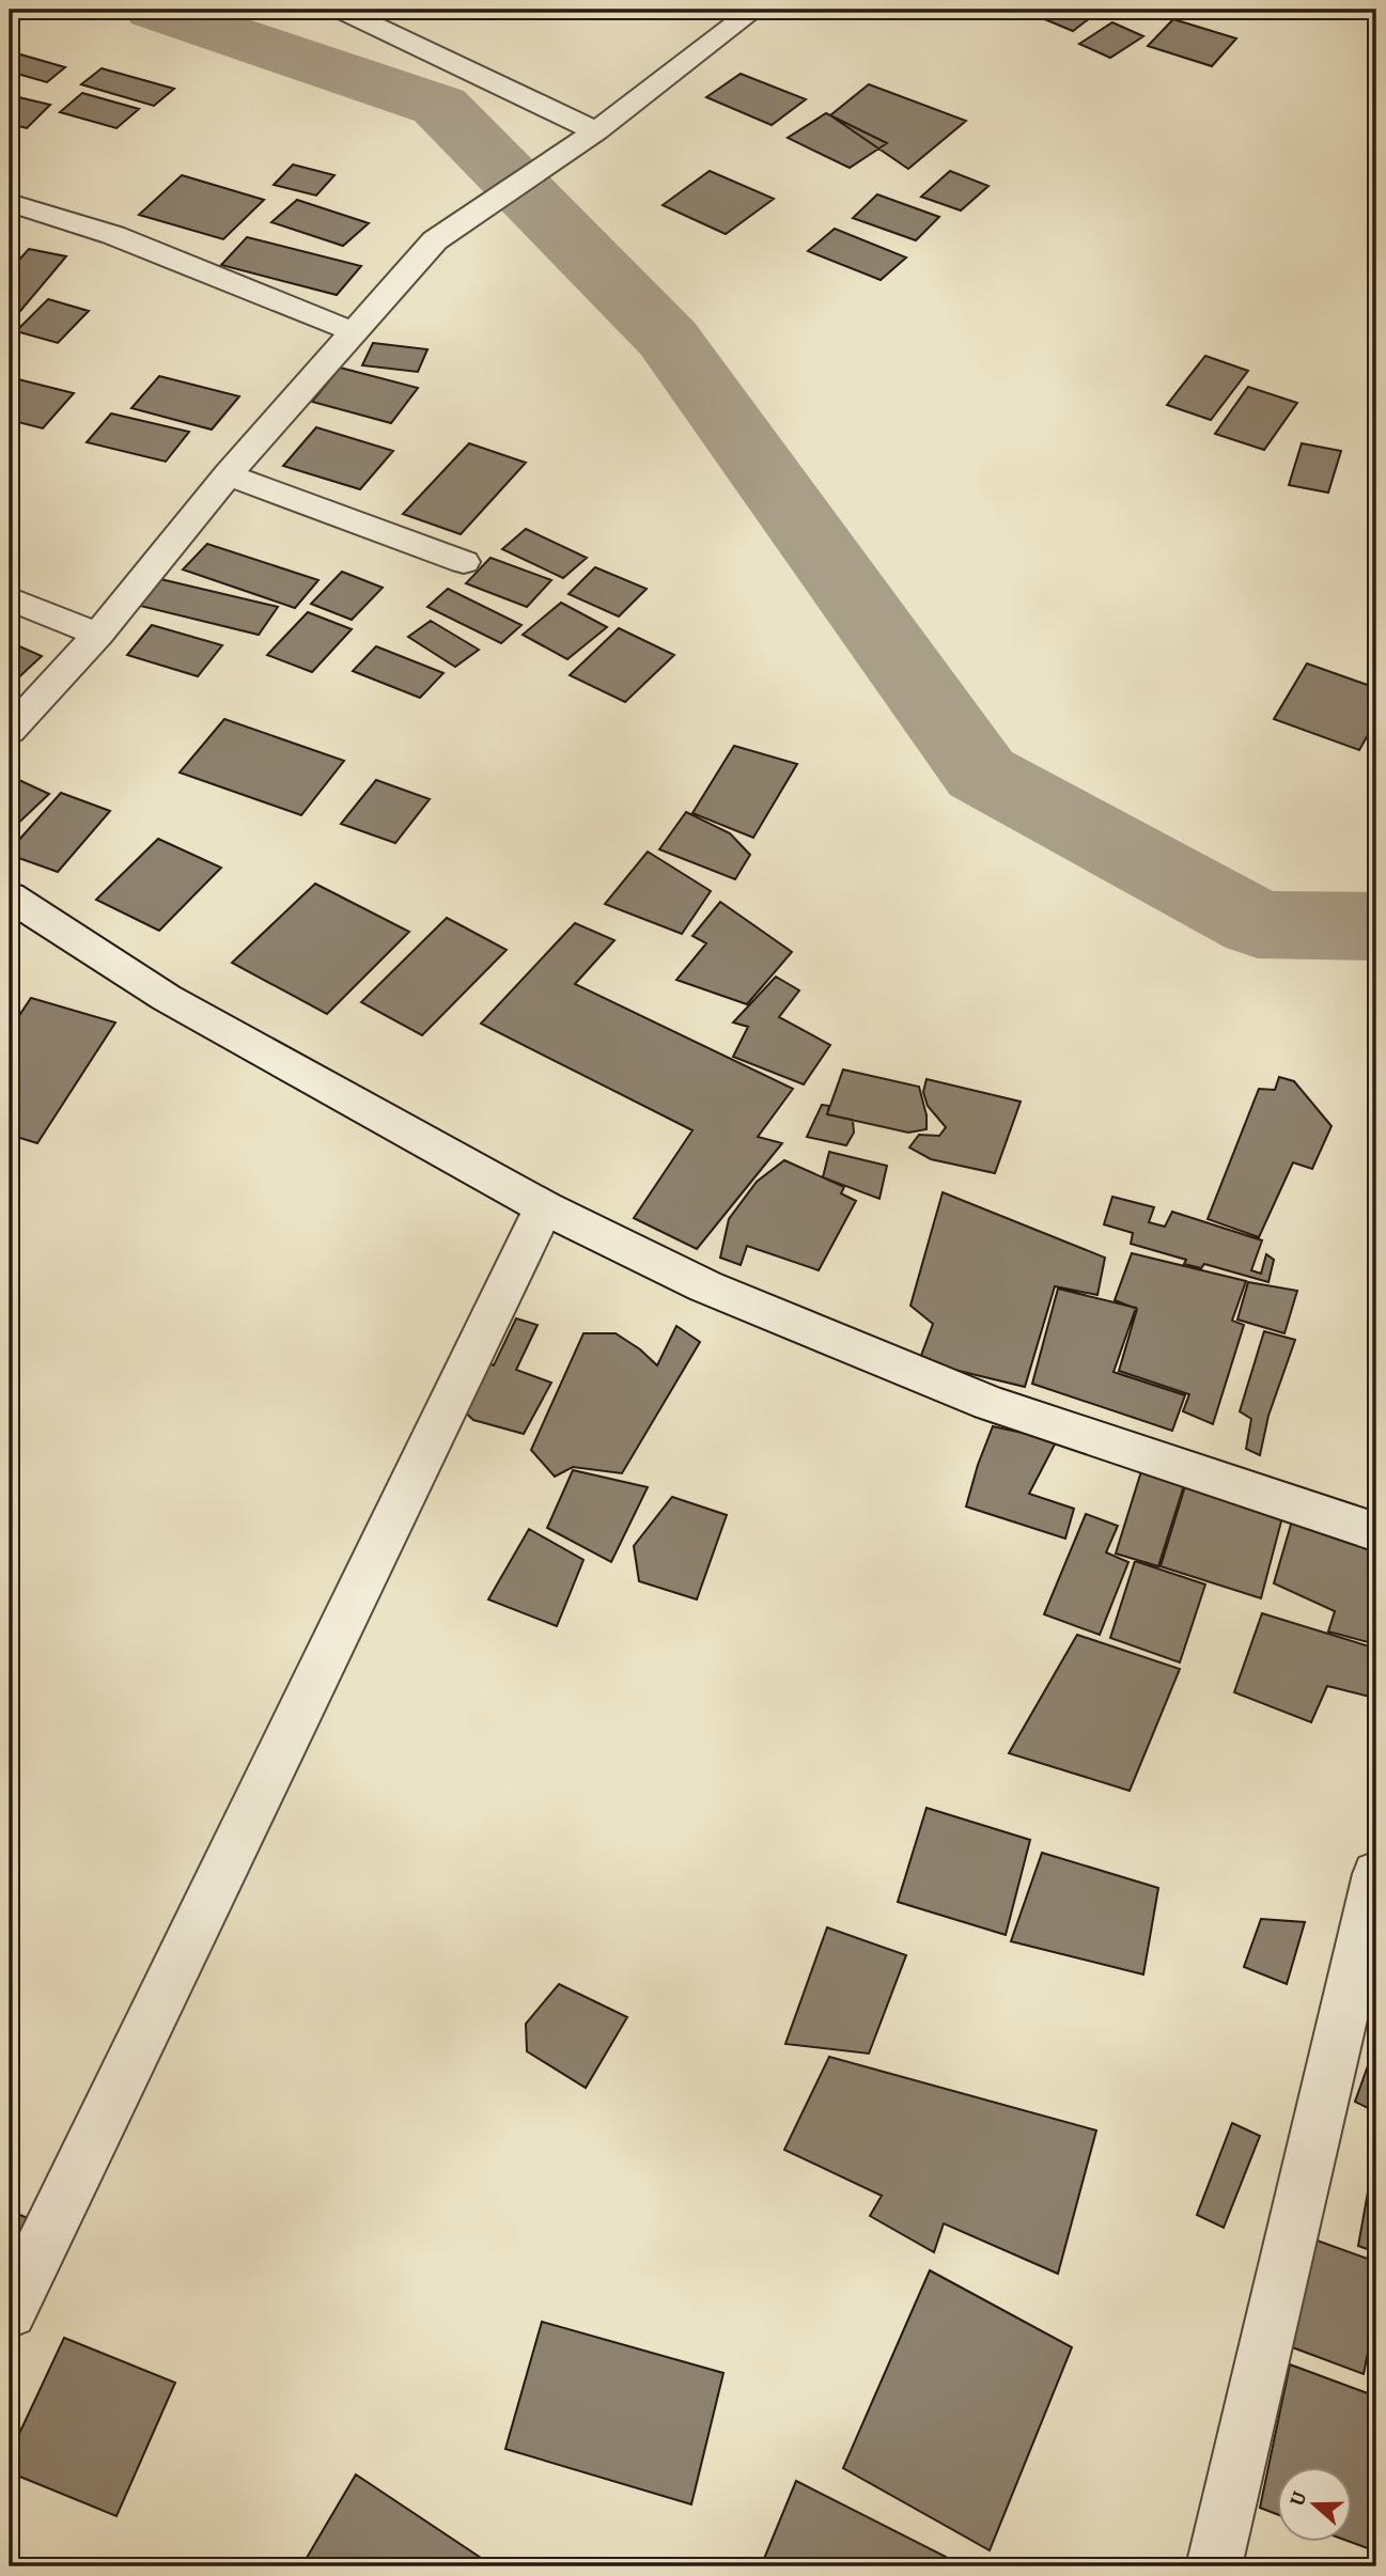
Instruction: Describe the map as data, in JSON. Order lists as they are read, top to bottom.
{
  "north": "left"
}
